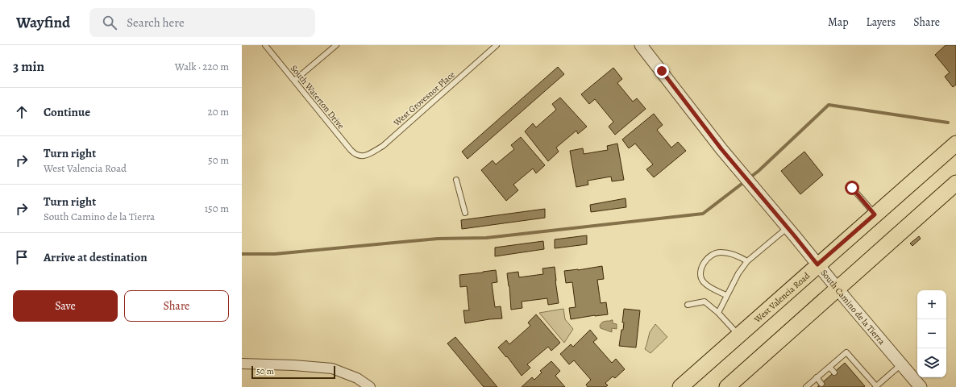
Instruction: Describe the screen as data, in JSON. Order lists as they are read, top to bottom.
{
  "streets": {
    "main road": ["West Valencia Road"],
    "street": ["South Camino de la Tierra"],
    "lane": ["South Waterton Drive", "West Grovesnor Place"]
  },
  "crossings": [
    ["South Waterton Drive", "West Grovesnor Place"],
    ["West Valencia Road", "South Camino de la Tierra"]
  ],
  "scale_bar": "50 m",
  "page": {
    "header": "Wayfind",
    "search": "Search here",
    "nav": ["Map", "Layers", "Share"],
    "heading": ["3 min", "Walk · 220 m"],
    "list": [
      ["Continue", "20 m"],
      ["Turn right", "West Valencia Road", "50 m"],
      ["Turn right", "South Camino de la Tierra", "150 m"],
      "Arrive at destination"
    ],
    "buttons": ["Save", "Share"],
    "map_buttons": ["+", "−"],
    "scale": "50 m"
  }
}
